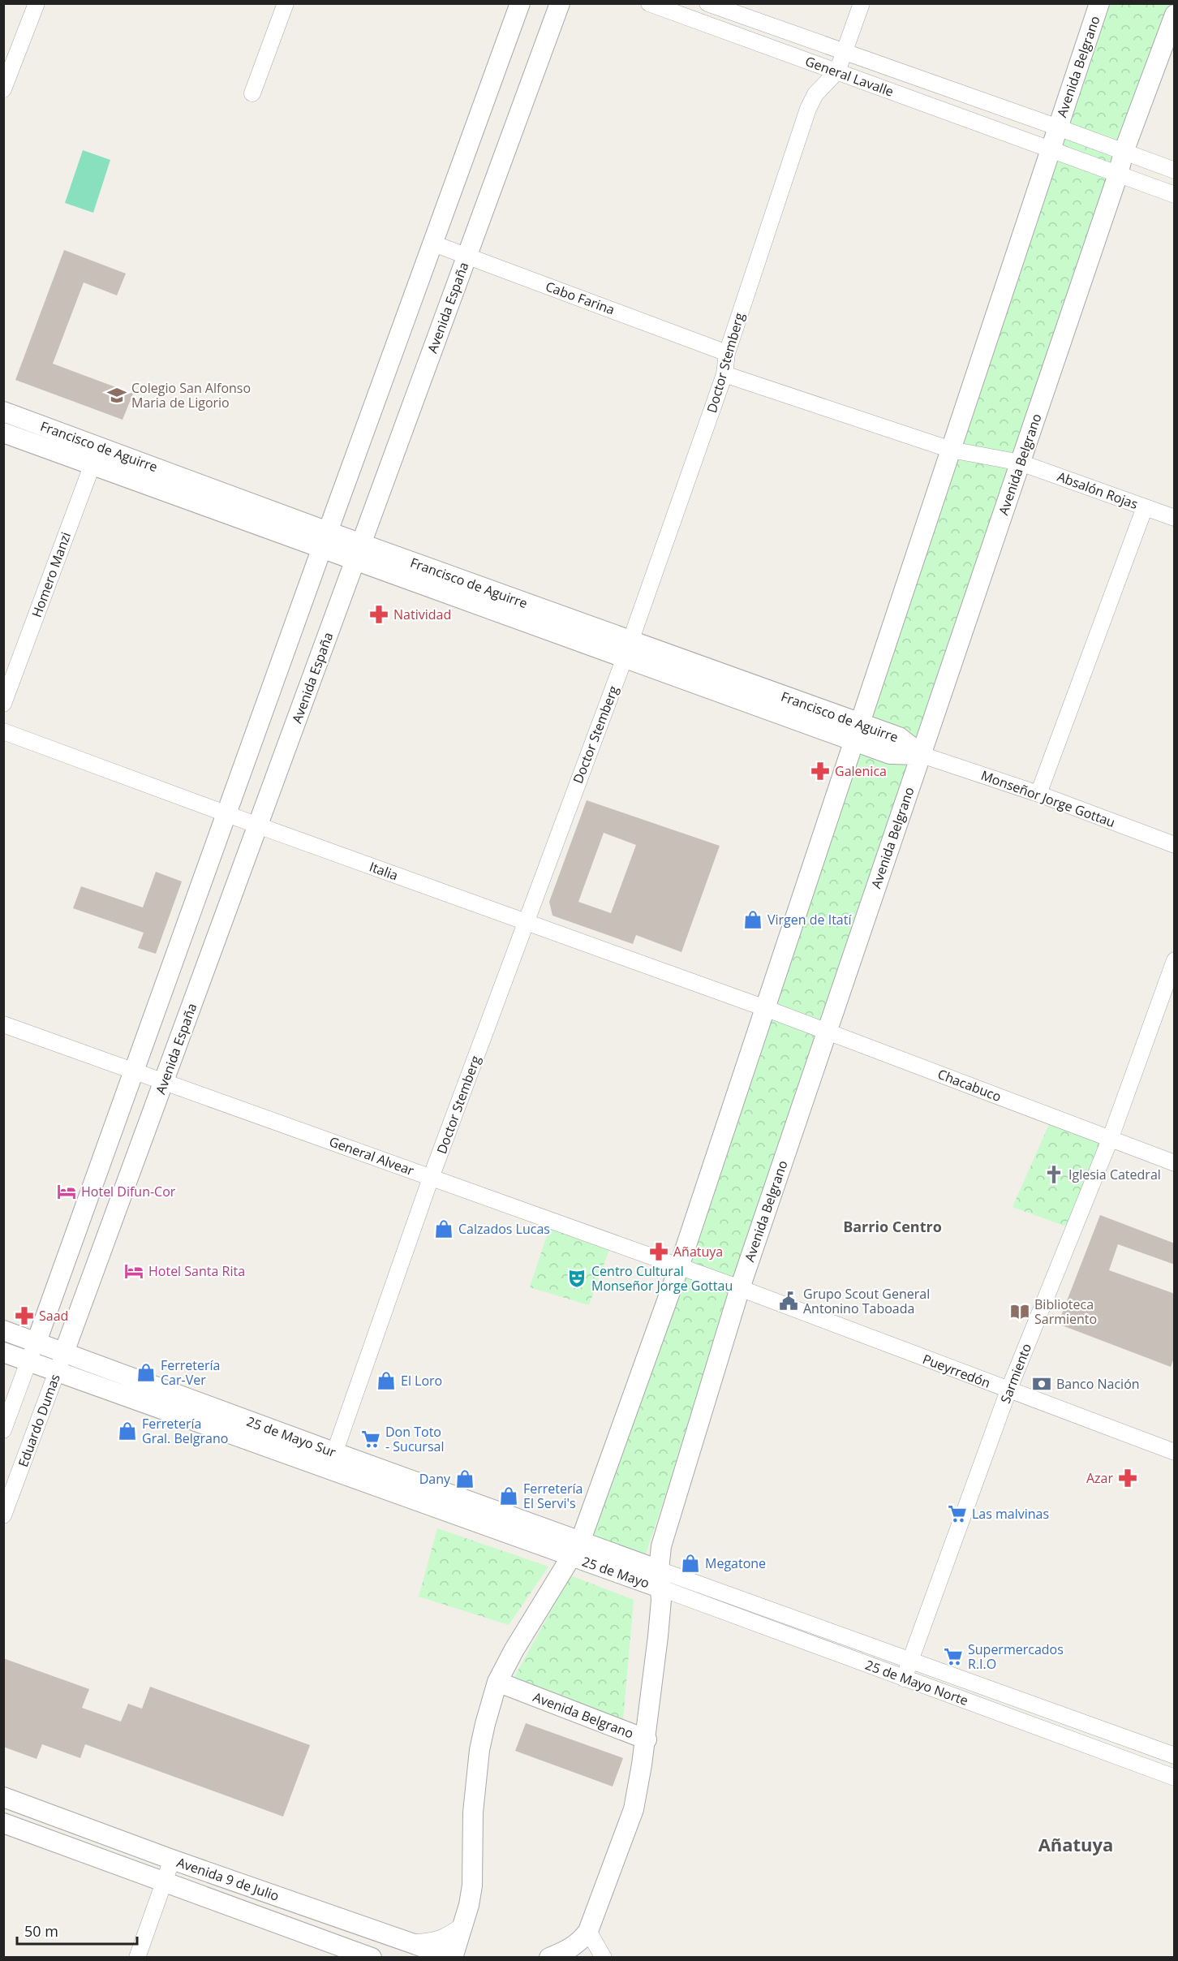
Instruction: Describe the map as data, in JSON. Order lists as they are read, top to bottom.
{
  "streets": {
    "street": [
      "Avenida Belgrano",
      "General Lavalle",
      "Cabo Farina",
      "Avenida España",
      "Doctor Stemberg",
      "Francisco de Aguirre",
      "Absalón Rojas",
      "Homero Manzi",
      "Monseñor Jorge Gottau",
      "Italia",
      "Chacabuco",
      "General Alvear",
      "Pueyrredón",
      "Sarmiento",
      "Eduardo Dumas",
      "25 de Mayo Sur",
      "25 de Mayo",
      "25 de Mayo Norte",
      "Avenida 9 de Julio"
    ]
  },
  "crossings": [
    ["Avenida Belgrano", "General Lavalle"],
    ["Avenida Belgrano", "Francisco de Aguirre"],
    ["Avenida Belgrano", "Absalón Rojas"],
    ["Avenida Belgrano", "Monseñor Jorge Gottau"],
    ["Avenida Belgrano", "Italia"],
    ["Avenida Belgrano", "Chacabuco"],
    ["Avenida Belgrano", "General Alvear"],
    ["Avenida Belgrano", "Pueyrredón"],
    ["Avenida Belgrano", "25 de Mayo Sur"],
    ["Avenida Belgrano", "25 de Mayo"],
    ["Avenida Belgrano", "25 de Mayo Norte"],
    ["General Lavalle", "Doctor Stemberg"],
    ["Cabo Farina", "Avenida España"],
    ["Cabo Farina", "Doctor Stemberg"],
    ["Avenida España", "Francisco de Aguirre"],
    ["Avenida España", "Italia"],
    ["Avenida España", "General Alvear"],
    ["Avenida España", "Eduardo Dumas"],
    ["Avenida España", "25 de Mayo Sur"],
    ["Doctor Stemberg", "Francisco de Aguirre"],
    ["Doctor Stemberg", "Italia"],
    ["Doctor Stemberg", "General Alvear"],
    ["Doctor Stemberg", "25 de Mayo Sur"],
    ["Francisco de Aguirre", "Homero Manzi"],
    ["Francisco de Aguirre", "Monseñor Jorge Gottau"],
    ["Italia", "Chacabuco"],
    ["Chacabuco", "Sarmiento"],
    ["General Alvear", "Pueyrredón"],
    ["Pueyrredón", "Sarmiento"],
    ["Sarmiento", "25 de Mayo Norte"],
    ["Eduardo Dumas", "25 de Mayo Sur"],
    ["25 de Mayo Sur", "25 de Mayo"],
    ["25 de Mayo", "25 de Mayo Norte"]
  ],
  "districts": ["Barrio Centro", "Añatuya"],
  "places": {
    "school or university": ["Colegio San Alfonso Maria de Ligorio"],
    "pharmacy": [
      "Natividad",
      "Galenica",
      "Añatuya",
      "Saad",
      "Azar"
    ],
    "shop": [
      "Virgen de Itatí",
      "Calzados Lucas",
      "Ferretería Car-Ver",
      "El Loro",
      "Ferretería Gral. Belgrano",
      "Dany",
      "Ferretería El Servi's",
      "Megatone"
    ],
    "church": ["Iglesia Catedral"],
    "hotel": ["Hotel Difun-Cor", "Hotel Santa Rita"],
    "theatre": ["Centro Cultural Monseñor Jorge Gottau"],
    "public building": ["Grupo Scout General Antonino Taboada"],
    "library": ["Biblioteca Sarmiento"],
    "bank": ["Banco Nación"],
    "supermarket": ["Don Toto - Sucursal", "Las malvinas", "Supermercados R.I.O"]
  },
  "scale_bar": "50 m"
}
